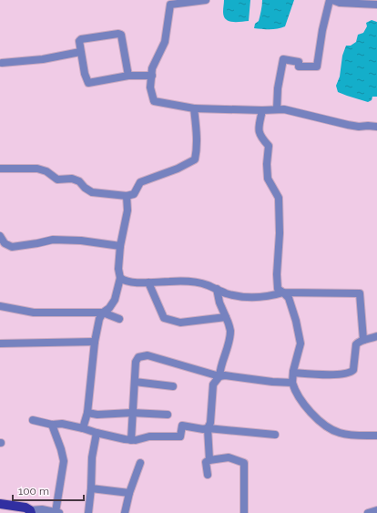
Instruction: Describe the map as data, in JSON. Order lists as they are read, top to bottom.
{
  "scale_bar": "100 m"
}
